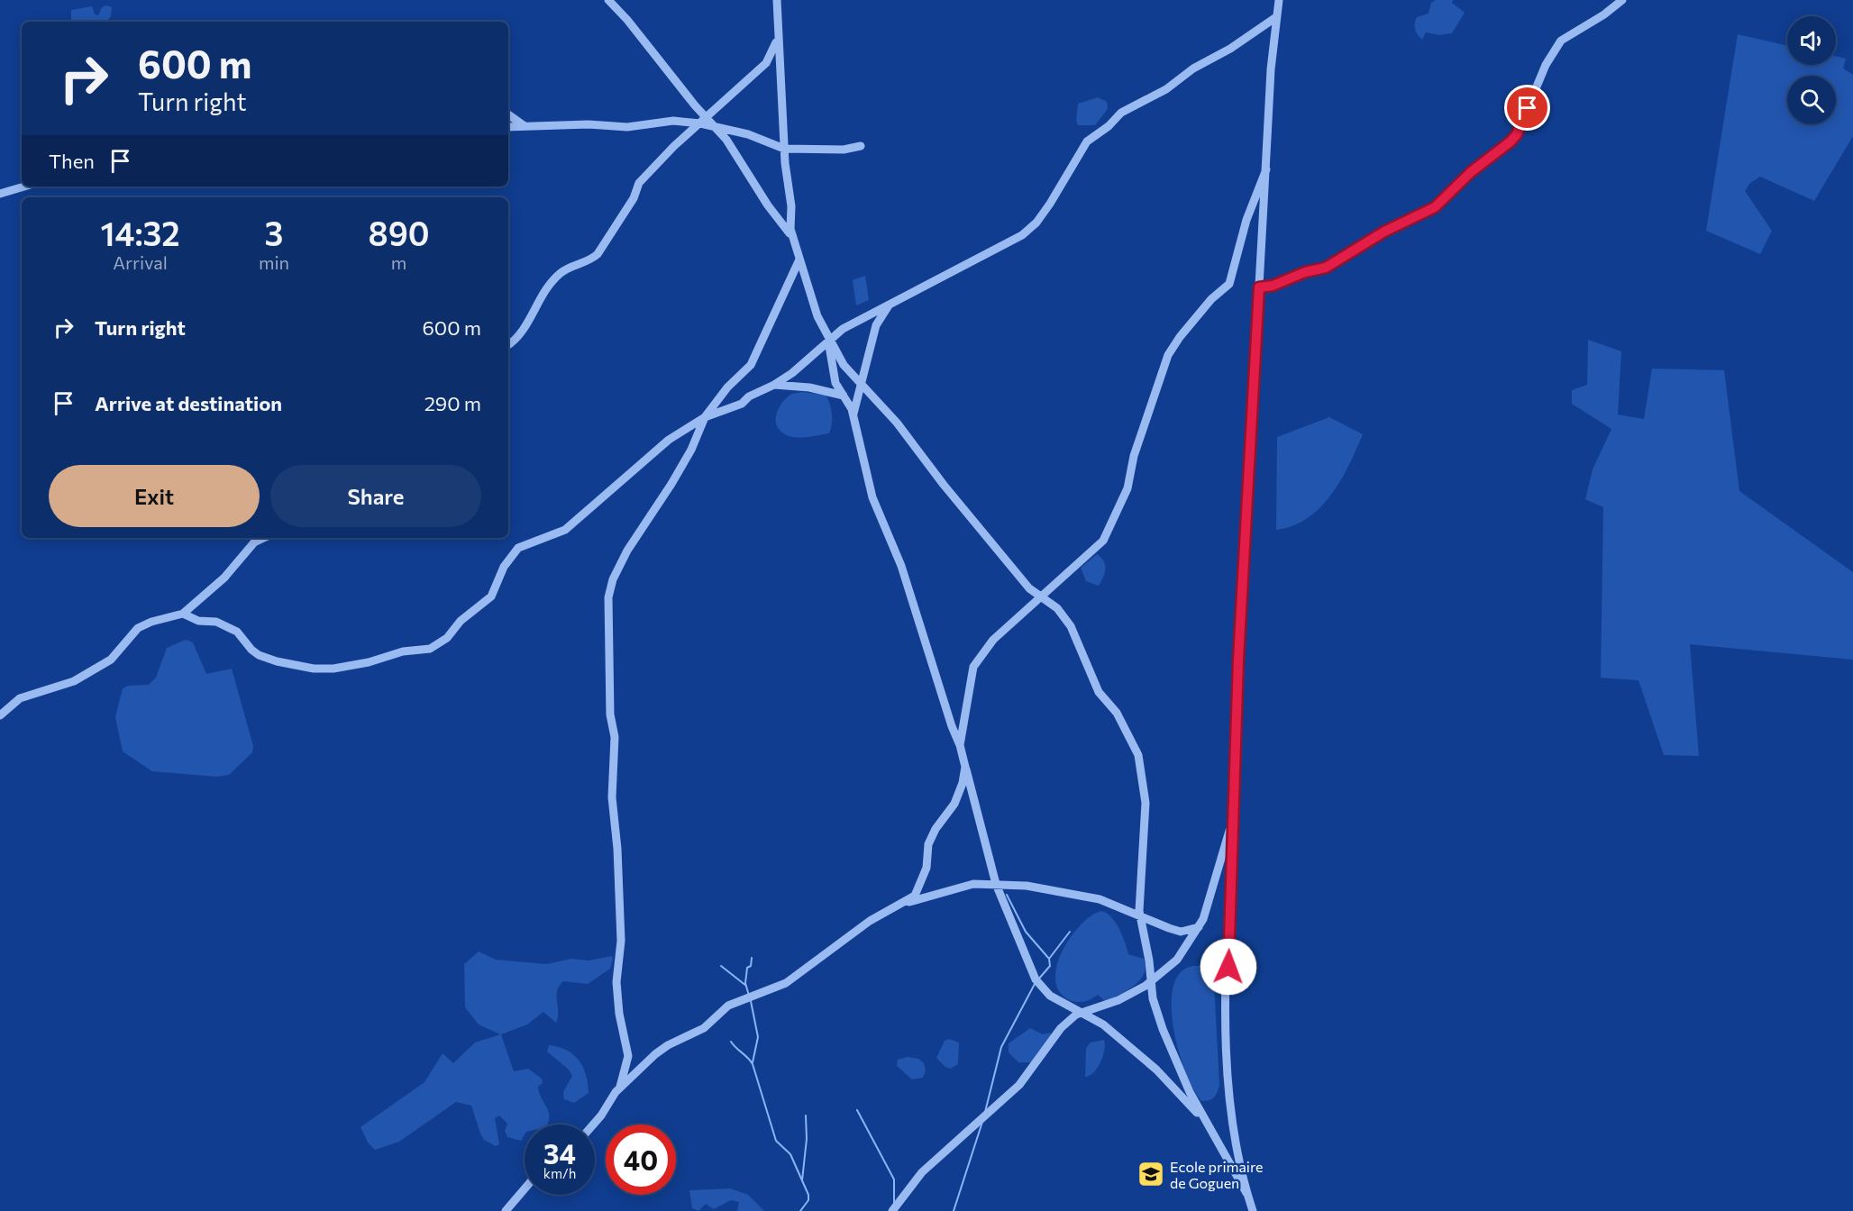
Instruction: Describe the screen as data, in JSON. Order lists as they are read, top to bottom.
{
  "places": {
    "school or university": ["Ecole primaire de Goguen"]
  },
  "page": {
    "turn": ["600 m", "Turn right"],
    "then": "Then",
    "eta": [
      "14:32",
      "Arrival",
      "3",
      "min",
      "890",
      "m"
    ],
    "list": [
      {
        "name": "Turn right",
        "value": "600 m"
      },
      {
        "name": "Arrive at destination",
        "value": "290 m"
      }
    ],
    "buttons": ["Exit", "Share"],
    "speed": "34 km/h",
    "limit": "40"
  }
}
